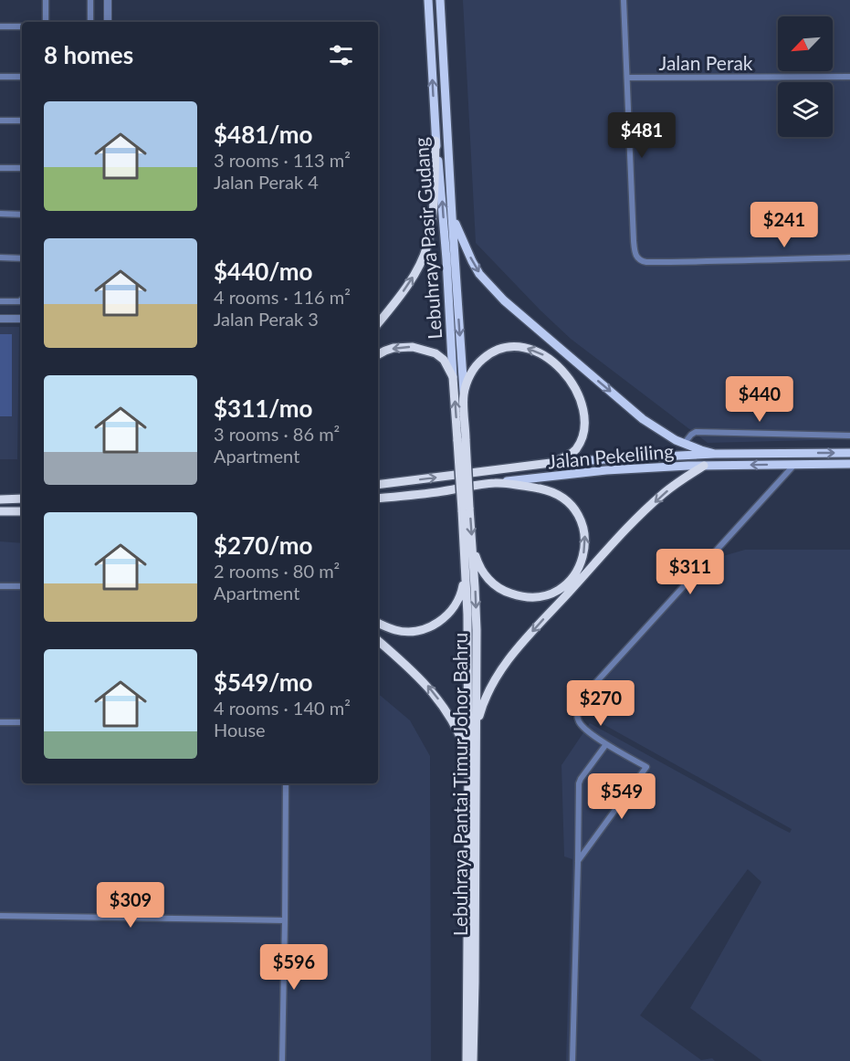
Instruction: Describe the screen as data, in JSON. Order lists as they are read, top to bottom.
{
  "streets": {
    "highway": ["Lebuhraya Pasir Gudang", "Jalan Pekeliling", "Lebuhraya Pantai Timur Johor Bahru"],
    "street": ["Jalan Perak"]
  },
  "crossings": [
    ["Lebuhraya Pasir Gudang", "Lebuhraya Pantai Timur Johor Bahru"]
  ],
  "north": "bottom left",
  "page": {
    "heading": "8 homes",
    "list": [
      {
        "name": "$481/mo",
        "note": "3 rooms · 113 m² · Jalan Perak 4"
      },
      {
        "name": "$440/mo",
        "note": "4 rooms · 116 m² · Jalan Perak 3"
      },
      {
        "name": "$311/mo",
        "note": "3 rooms · 86 m² · Apartment"
      },
      {
        "name": "$270/mo",
        "note": "2 rooms · 80 m² · Apartment"
      },
      {
        "name": "$549/mo",
        "note": "4 rooms · 140 m² · House"
      }
    ],
    "price": [
      "$481",
      "$241",
      "$440",
      "$311",
      "$270",
      "$549",
      "$309",
      "$596"
    ]
  }
}
